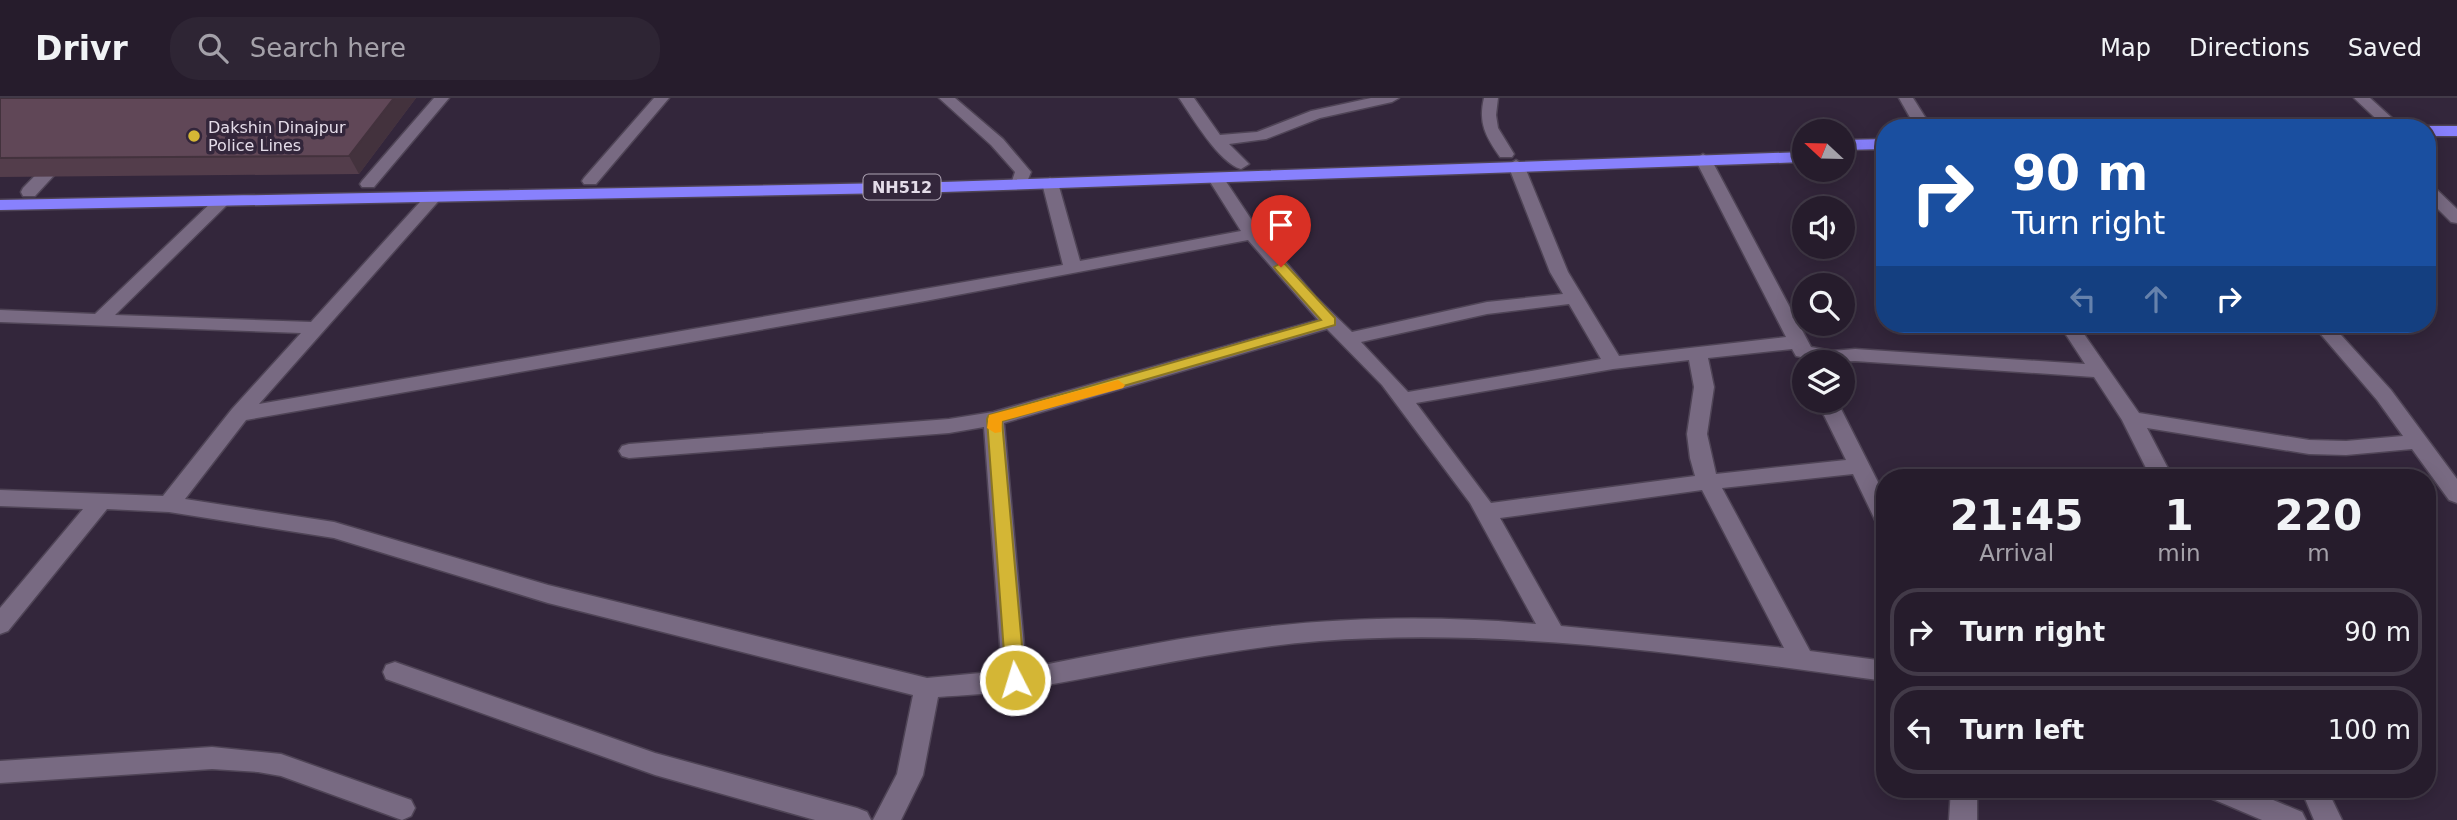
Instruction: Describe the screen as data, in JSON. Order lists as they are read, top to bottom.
{
  "streets": {
    "highway": ["NH512"]
  },
  "places": ["Dakshin Dinajpur Police Lines"],
  "north": "left",
  "page": {
    "header": "Drivr",
    "search": "Search here",
    "nav": ["Map", "Directions", "Saved"],
    "turn": ["90 m", "Turn right"],
    "eta": [
      "21:45",
      "Arrival",
      "1",
      "min",
      "220",
      "m"
    ],
    "list": [
      {
        "name": "Turn right",
        "value": "90 m"
      },
      {
        "name": "Turn left",
        "value": "100 m"
      }
    ]
  }
}
